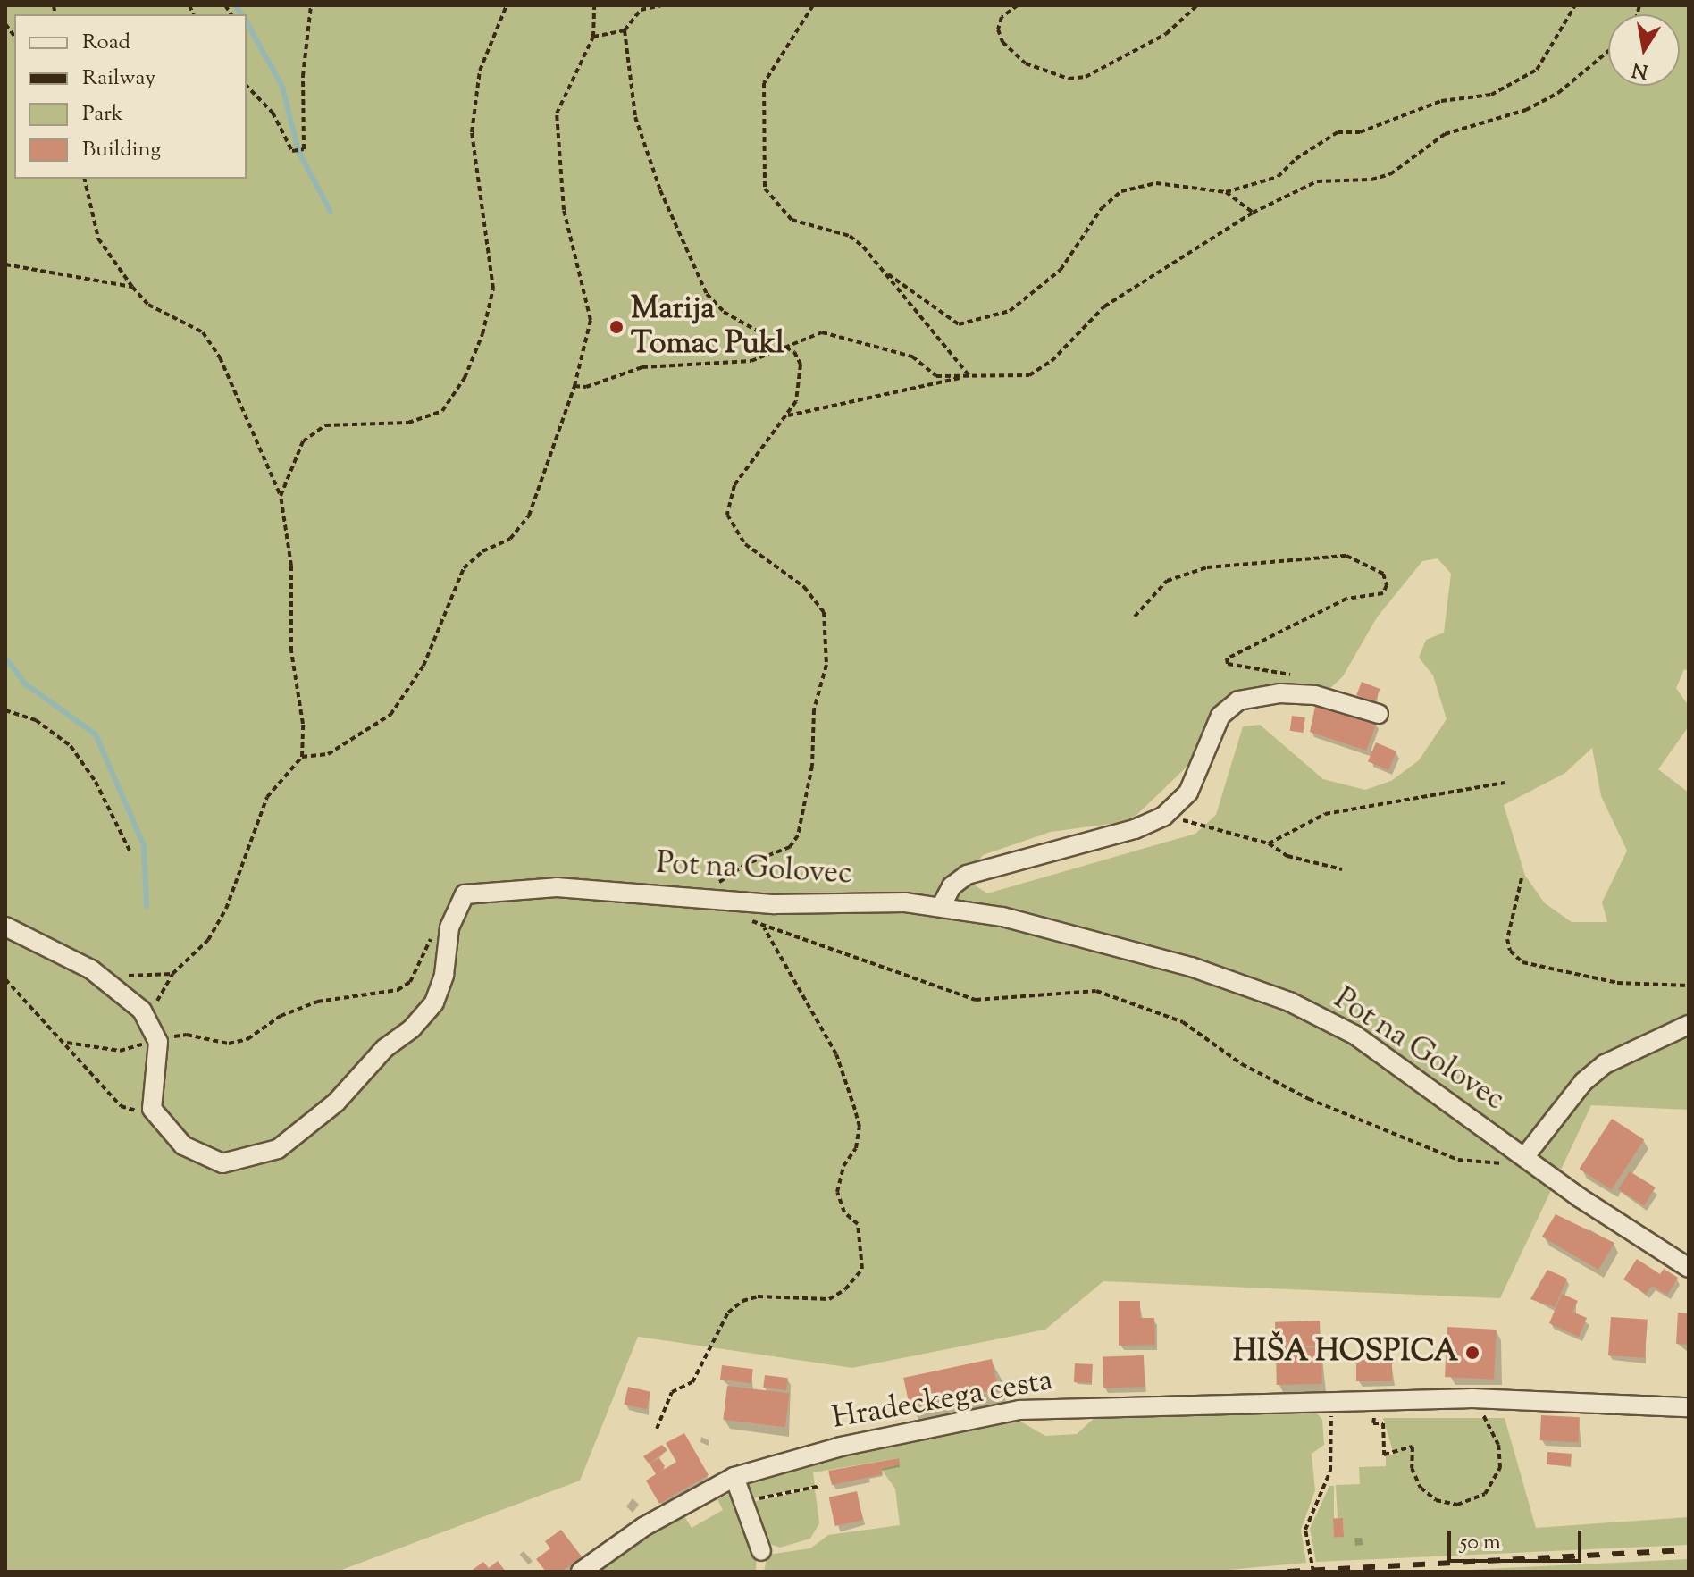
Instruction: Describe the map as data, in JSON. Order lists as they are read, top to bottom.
{
  "streets": {
    "street": ["Pot na Golovec", "Hradeckega cesta"]
  },
  "places": ["Marija Tomac Pukl", "HIŠA HOSPICA"],
  "legend": [
    "Road",
    "Railway",
    "Park",
    "Building"
  ],
  "scale_bar": "50 m",
  "north": "bottom"
}
